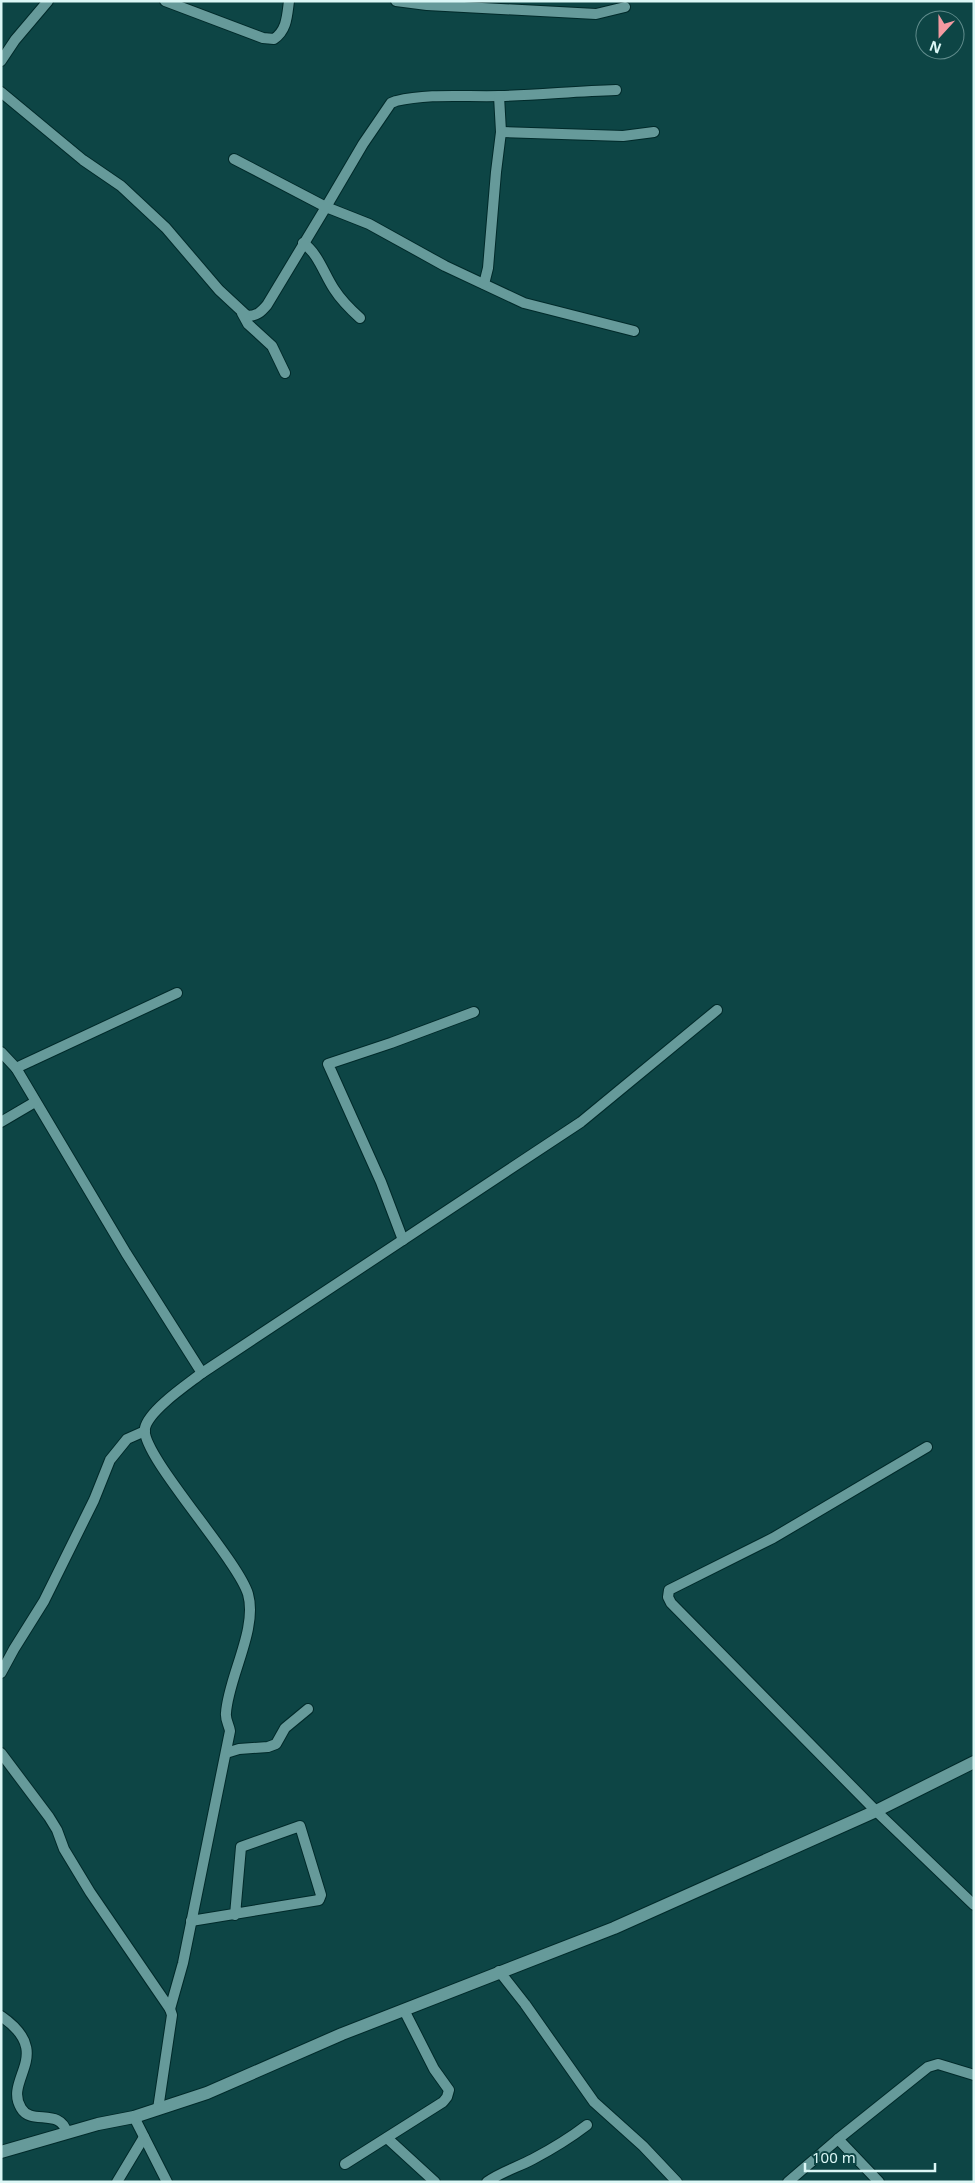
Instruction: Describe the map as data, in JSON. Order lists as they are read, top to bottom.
{
  "scale_bar": "100 m",
  "north": "bottom"
}
